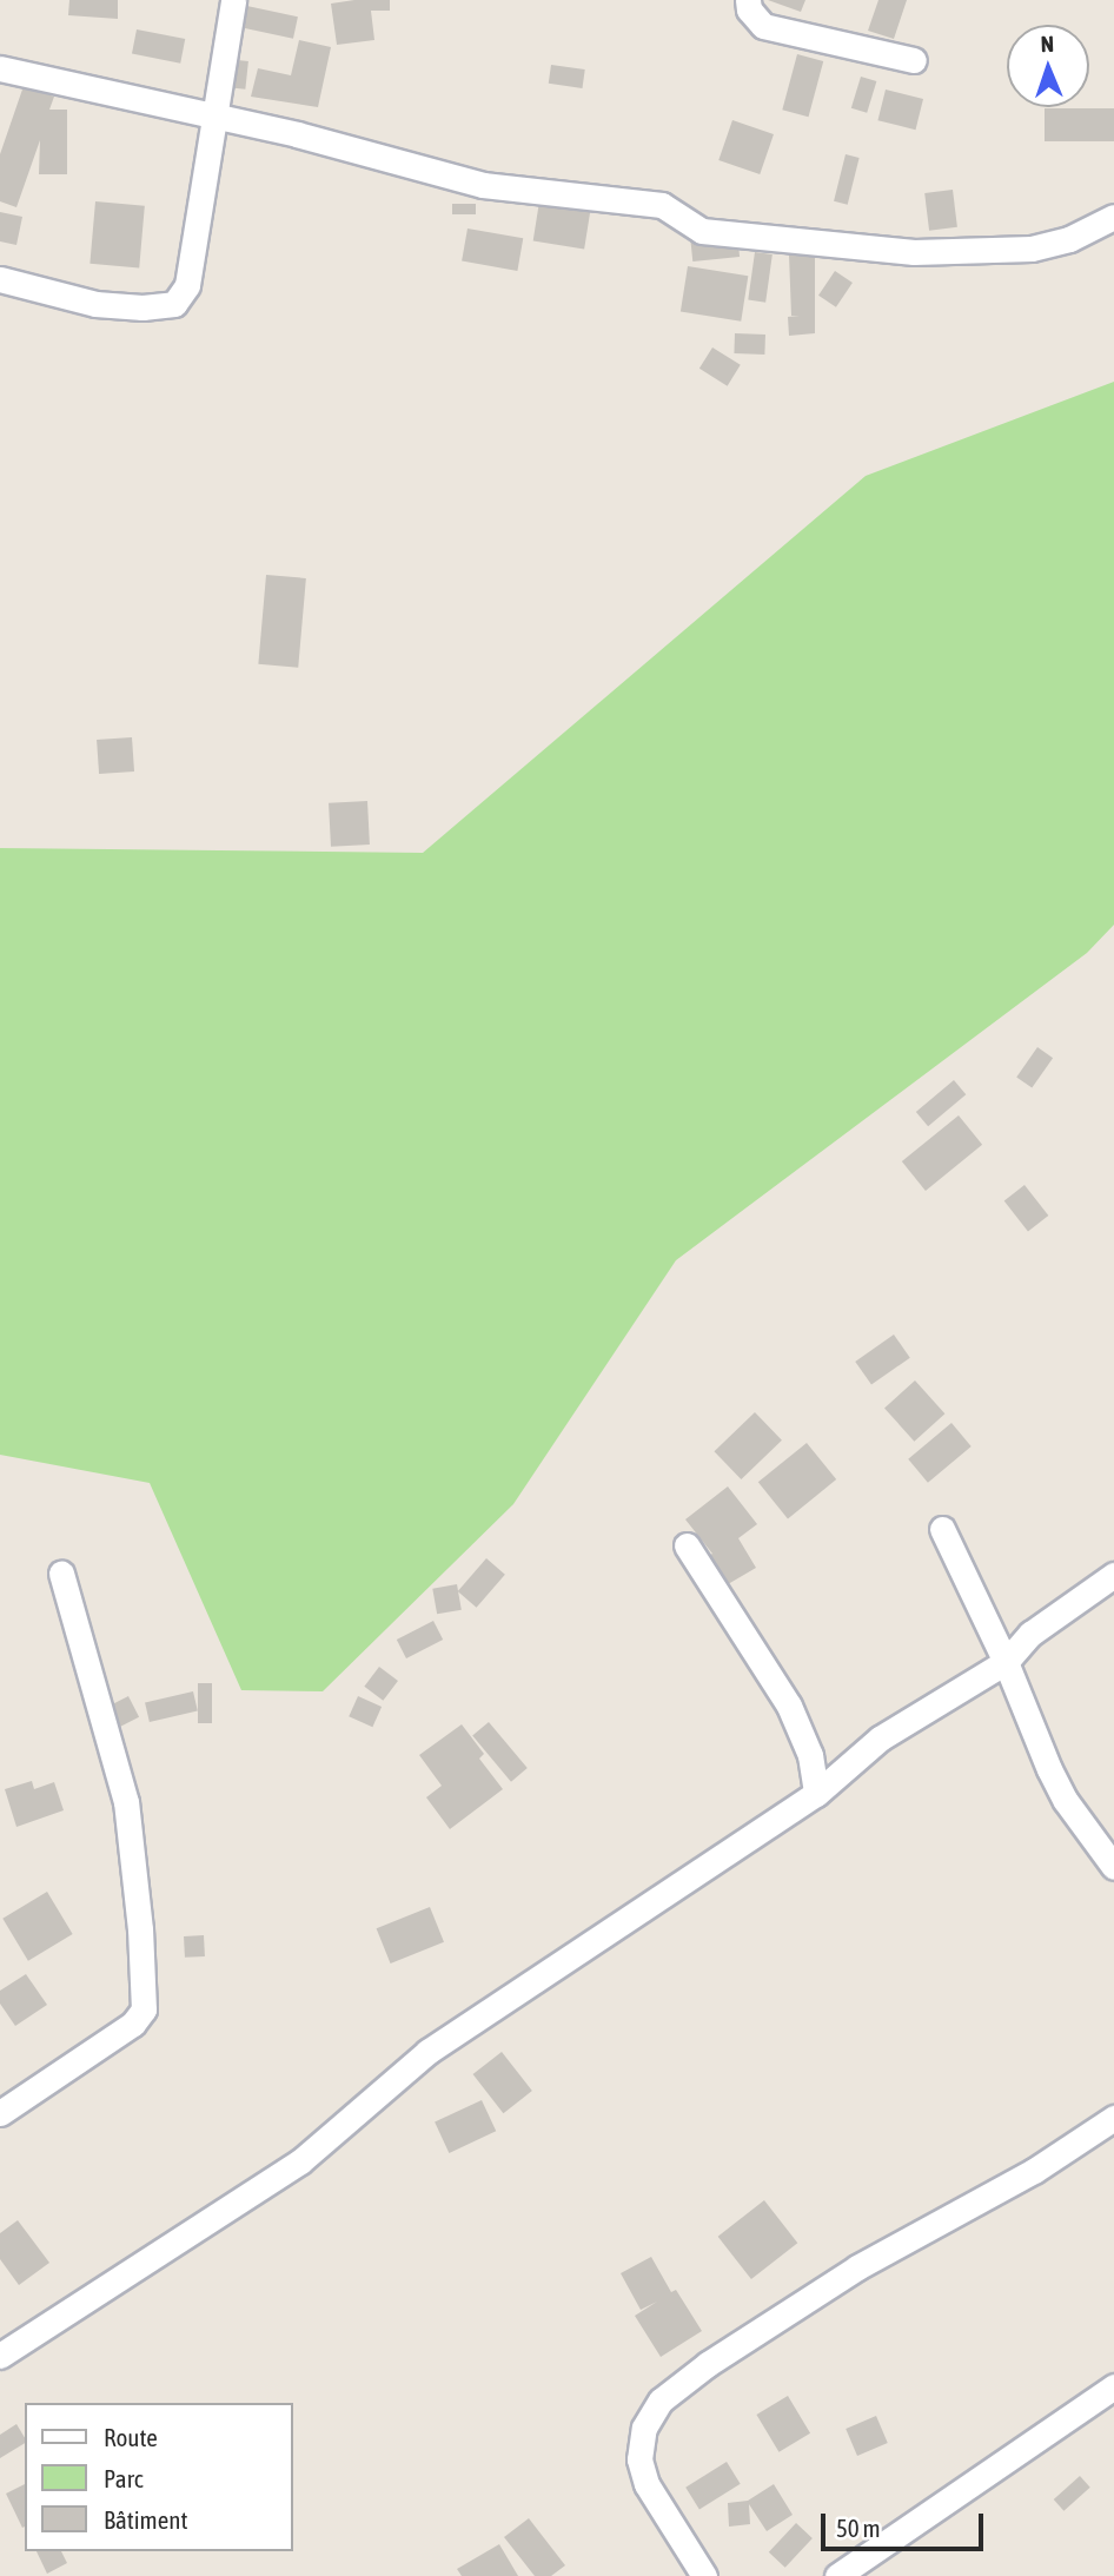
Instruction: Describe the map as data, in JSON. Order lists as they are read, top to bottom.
{
  "legend": ["Route", "Parc", "Bâtiment"],
  "scale_bar": "50 m",
  "north": "top"
}
